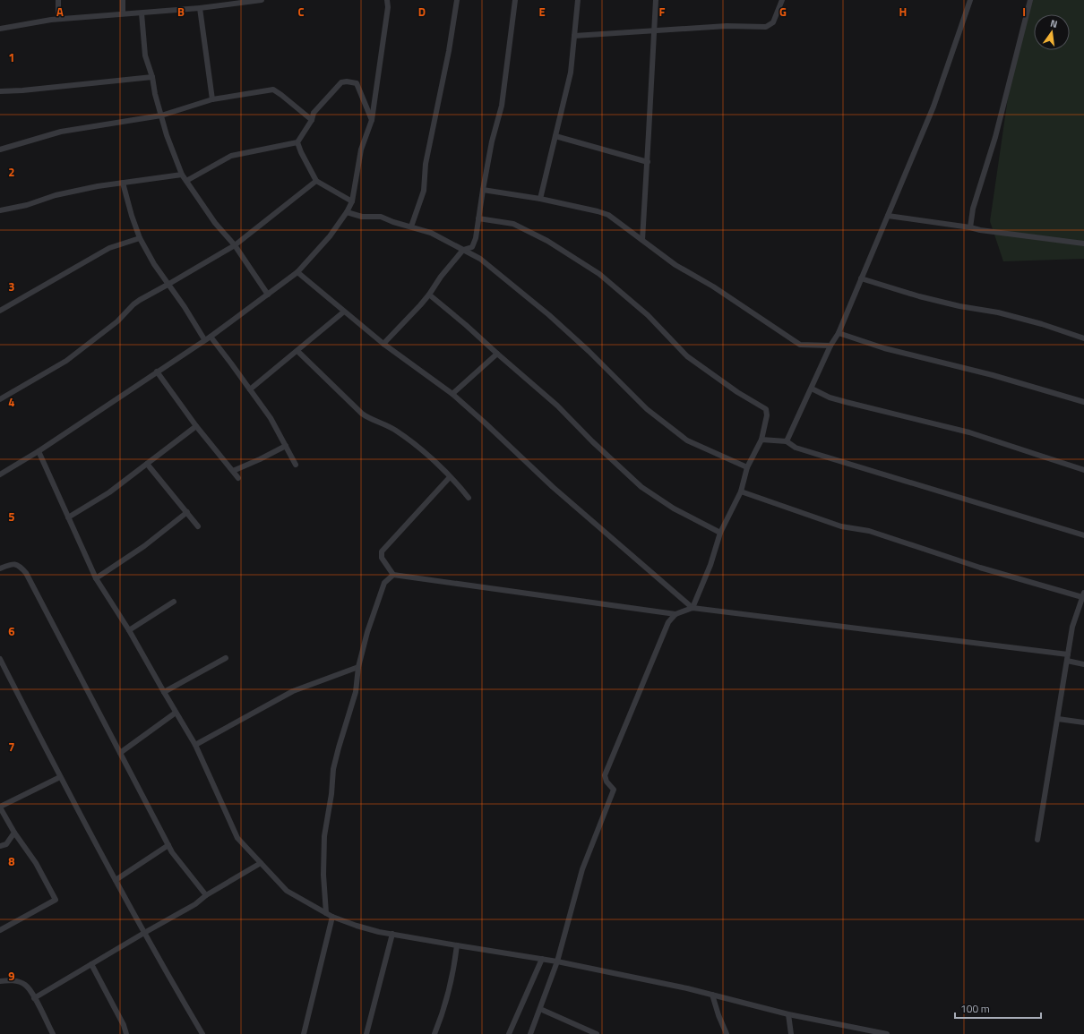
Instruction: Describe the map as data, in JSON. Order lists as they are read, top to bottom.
{
  "scale_bar": "100 m",
  "north": "top",
  "grid": {
    "columns": [
      "A",
      "B",
      "C",
      "D",
      "E",
      "F",
      "G",
      "H",
      "I"
    ],
    "rows": [
      "1",
      "2",
      "3",
      "4",
      "5",
      "6",
      "7",
      "8",
      "9"
    ]
  }
}
